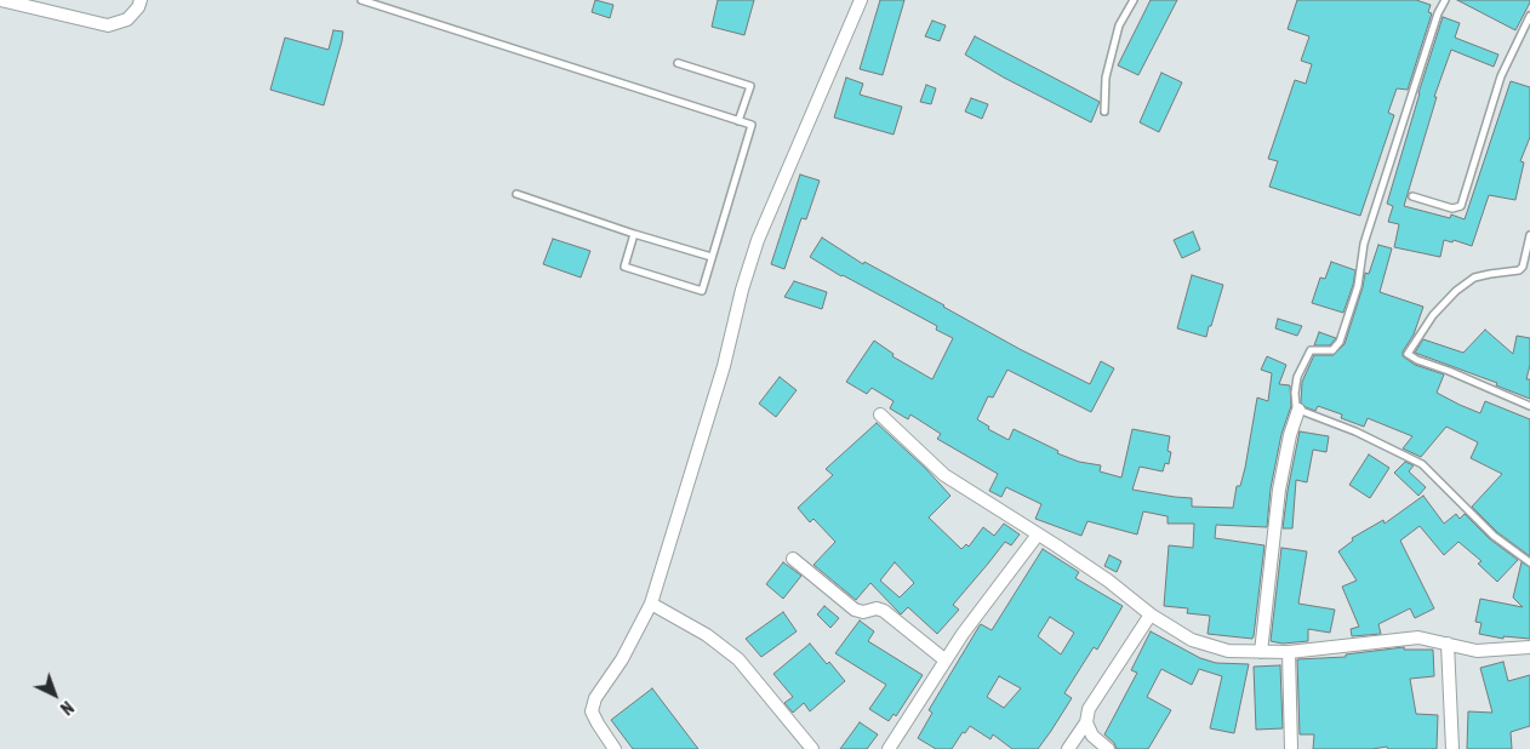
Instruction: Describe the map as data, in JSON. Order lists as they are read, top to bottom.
{
  "north": "bottom right"
}
